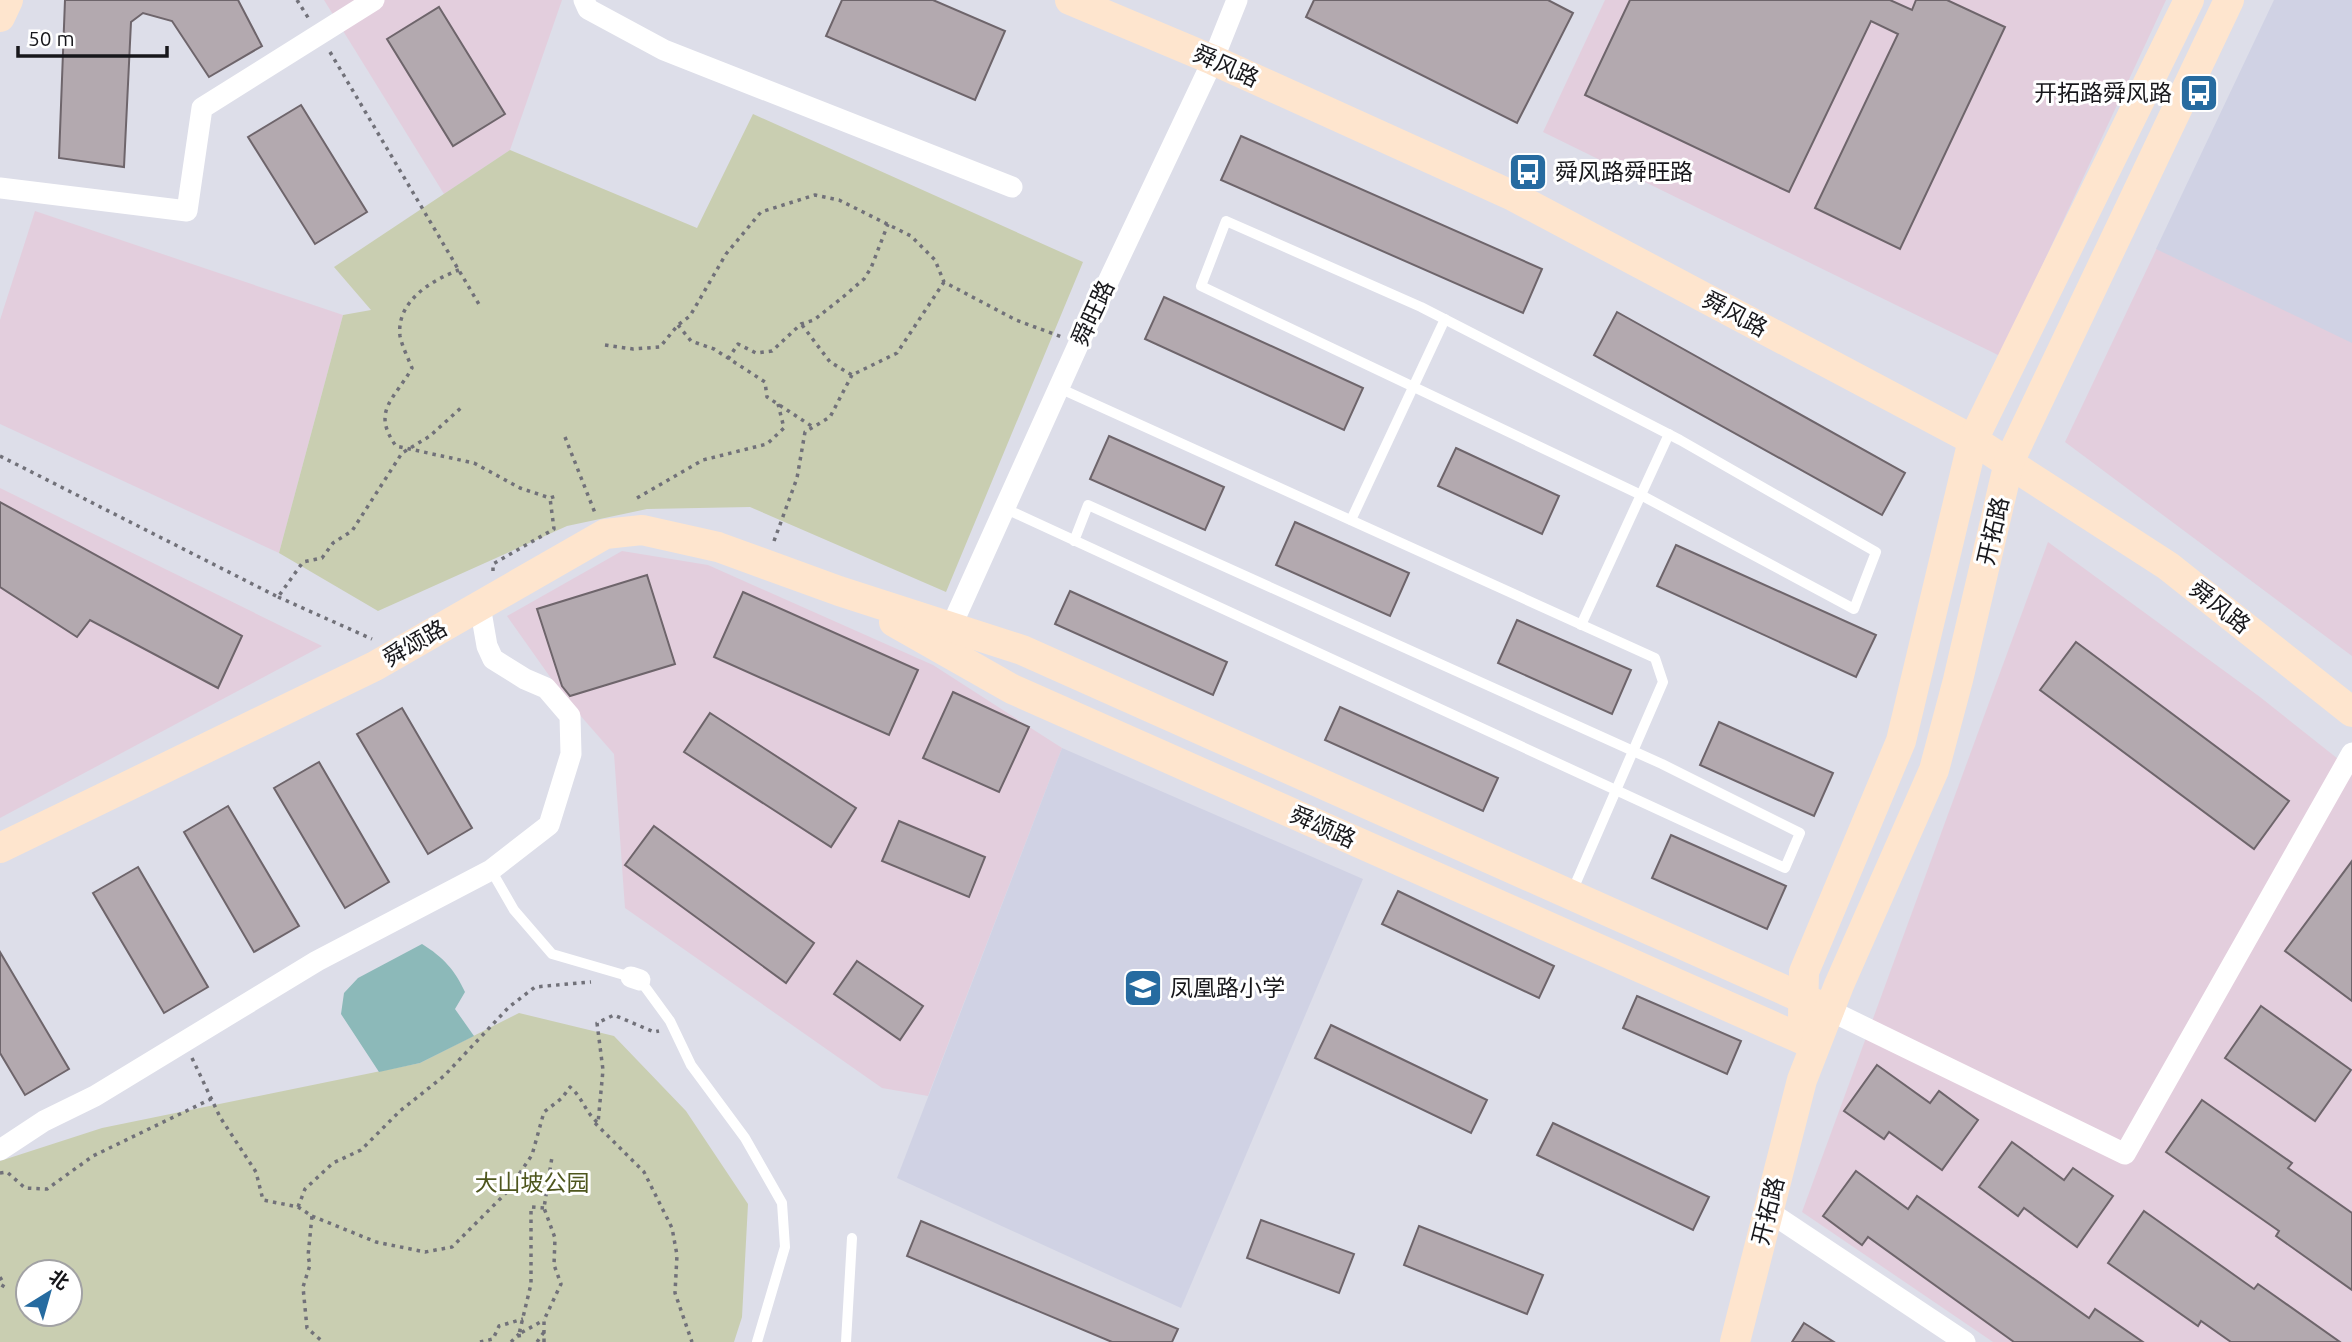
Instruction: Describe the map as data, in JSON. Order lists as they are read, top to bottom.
{
  "streets": {
    "main road": ["舜风路", "开拓路", "舜颂路"],
    "street": ["舜旺路"]
  },
  "crossings": [
    ["舜风路", "舜旺路"],
    ["舜风路", "开拓路"],
    ["舜旺路", "舜颂路"],
    ["开拓路", "舜颂路"]
  ],
  "parks": ["大山坡公园"],
  "places": {
    "bus stop": ["开拓路舜风路", "舜风路舜旺路"],
    "school or university": ["凤凰路小学"]
  },
  "scale_bar": "50 m",
  "north": "top right"
}
